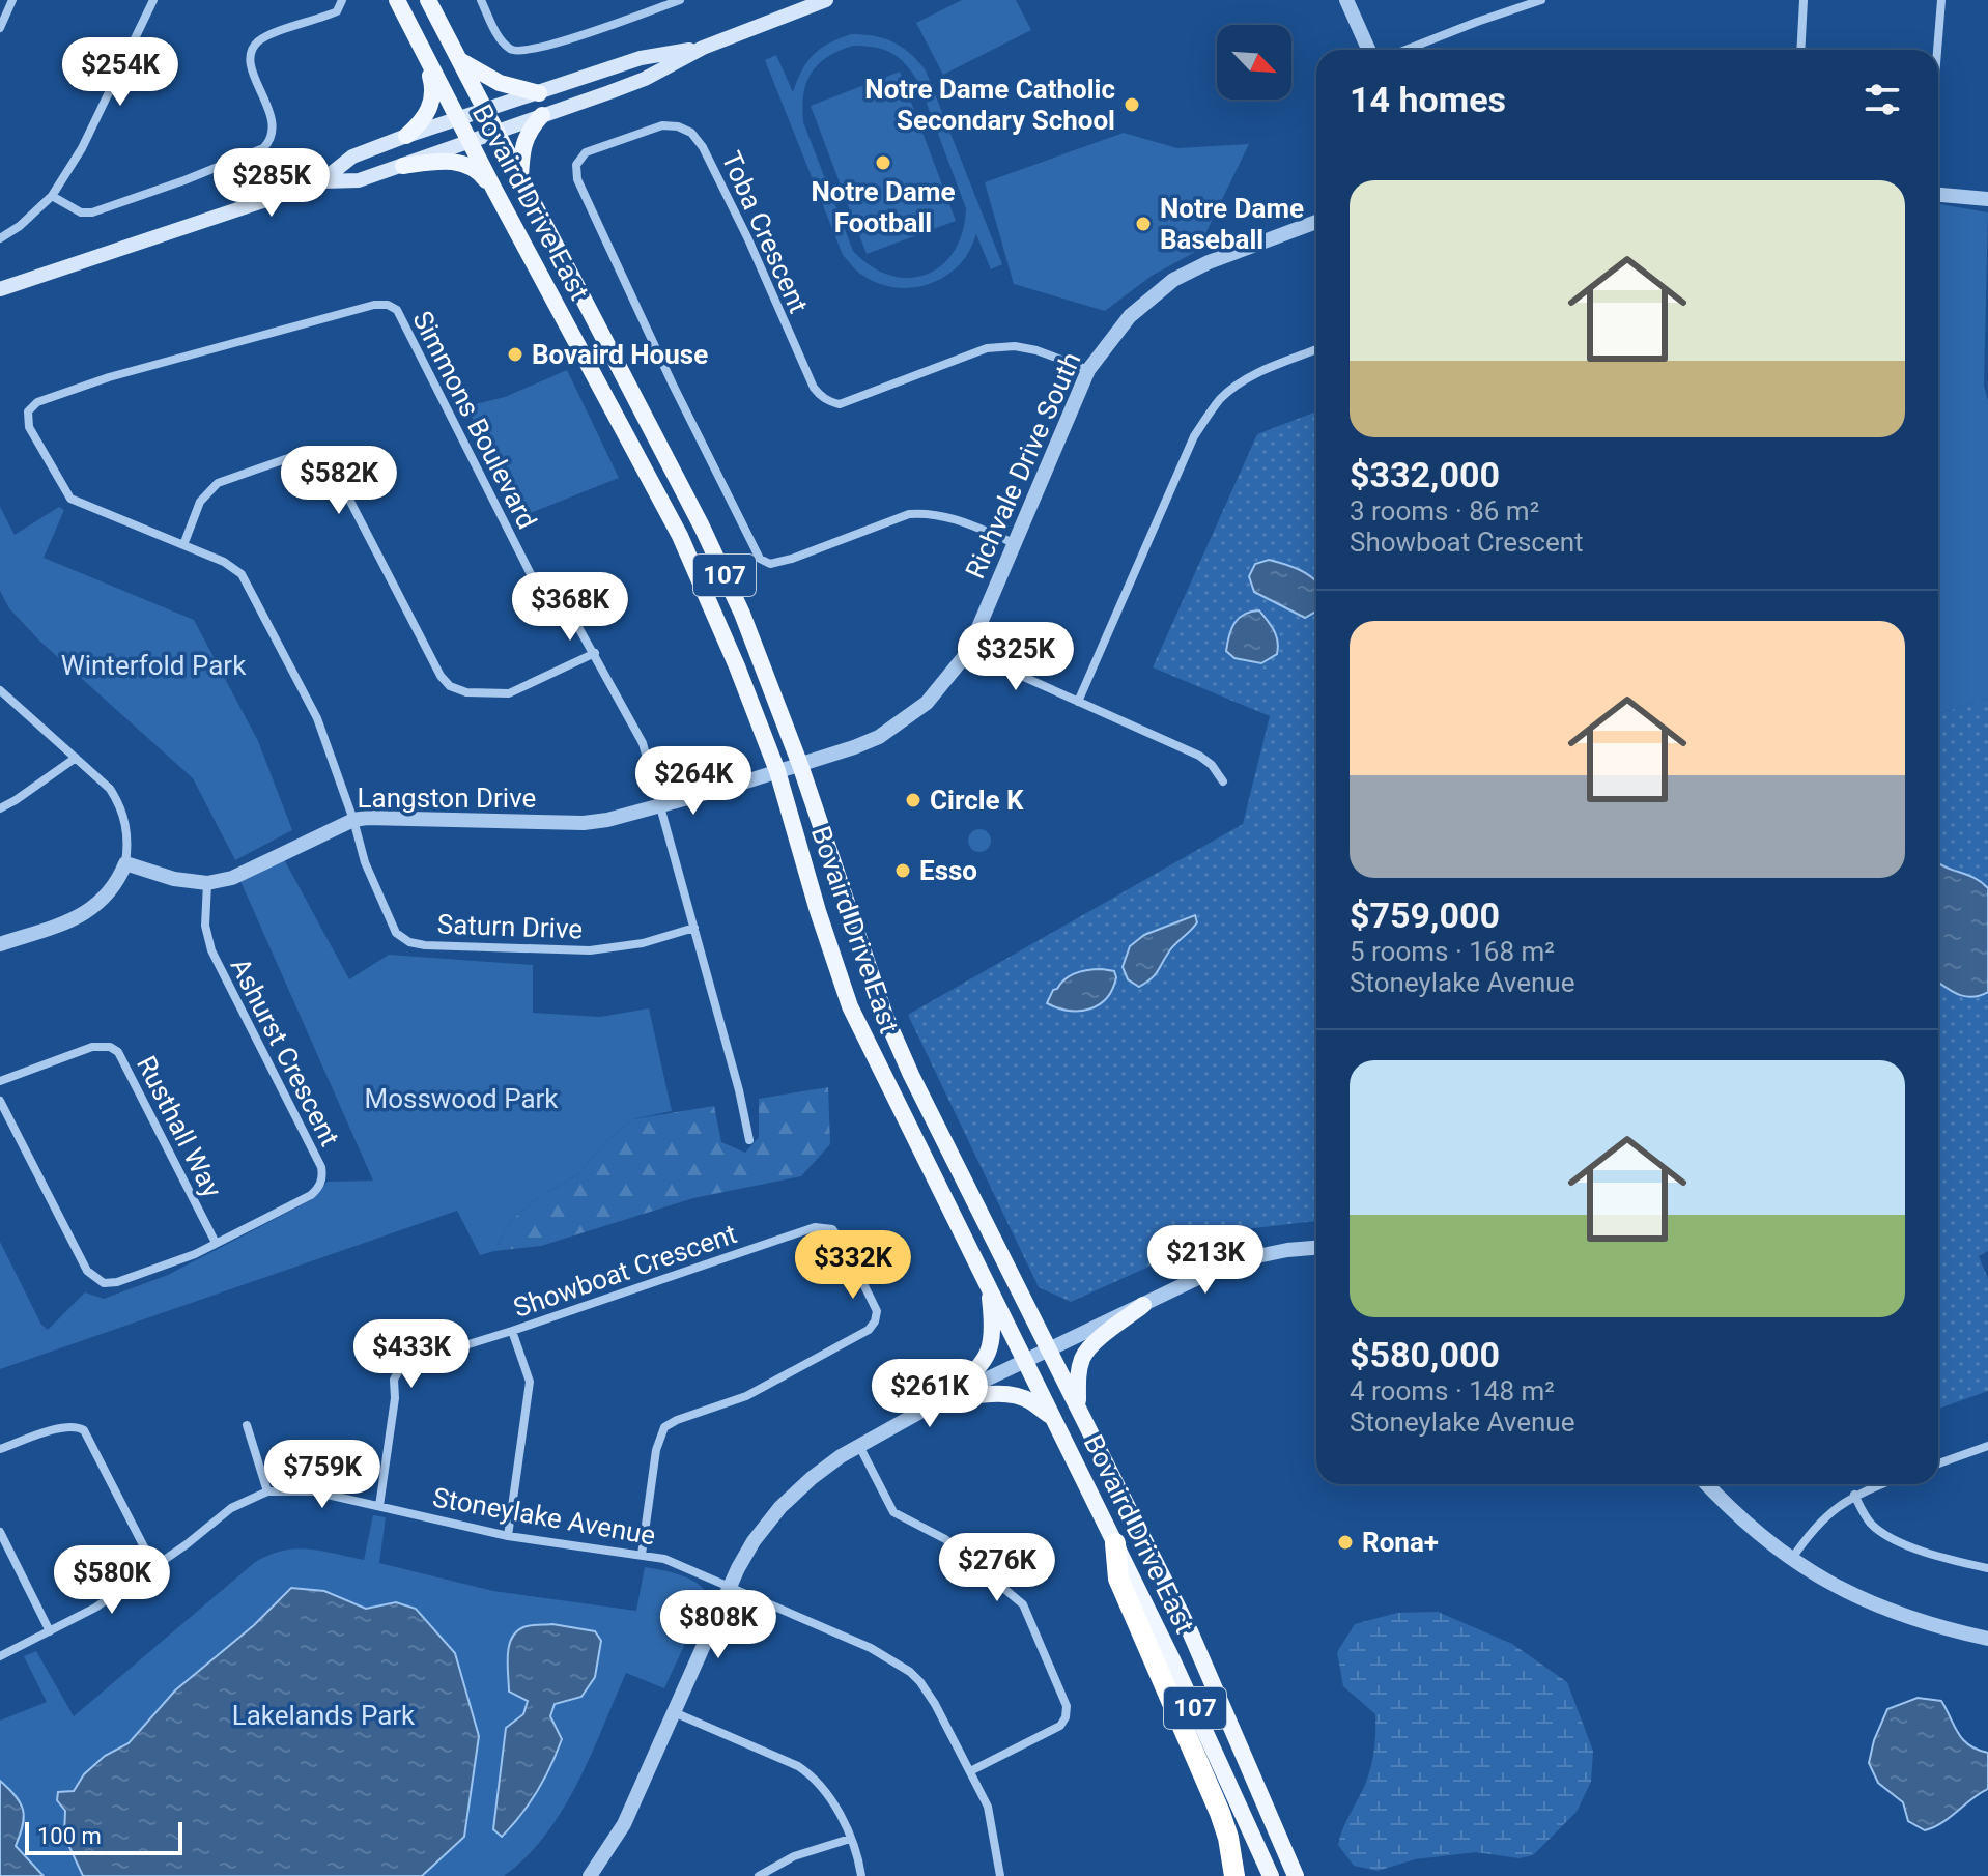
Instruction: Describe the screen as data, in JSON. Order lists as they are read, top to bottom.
{
  "streets": {
    "main road": ["Bovaird Drive East", "107"],
    "street": [
      "Toba Crescent",
      "Simmons Boulevard",
      "Richvale Drive South",
      "Langston Drive",
      "Saturn Drive",
      "Ashurst Crescent",
      "Rusthall Way",
      "Showboat Crescent",
      "Stoneylake Avenue"
    ]
  },
  "crossings": [
    ["Bovaird Drive East", "Richvale Drive South"],
    ["Bovaird Drive East", "Langston Drive"],
    ["Toba Crescent", "Richvale Drive South"],
    ["Simmons Boulevard", "Langston Drive"],
    ["Simmons Boulevard", "Saturn Drive"],
    ["Richvale Drive South", "Langston Drive"],
    ["Langston Drive", "Saturn Drive"],
    ["Langston Drive", "Ashurst Crescent"],
    ["Ashurst Crescent", "Rusthall Way"],
    ["Showboat Crescent", "Stoneylake Avenue"]
  ],
  "parks": ["Winterfold Park", "Mosswood Park", "Lakelands Park"],
  "places": [
    "Notre Dame Catholic Secondary School",
    "Notre Dame Football",
    "Notre Dame Baseball",
    "Bovaird House",
    "Circle K",
    "Esso",
    "Rona+"
  ],
  "scale_bar": "100 m",
  "north": "bottom right",
  "page": {
    "price": [
      "$254K",
      "$285K",
      "$582K",
      "$368K",
      "$325K",
      "$264K",
      "$213K",
      "$332K",
      "$433K",
      "$261K",
      "$759K",
      "$276K",
      "$580K",
      "$808K"
    ],
    "heading": "14 homes",
    "list": [
      {
        "name": "$332,000",
        "note": "3 rooms · 86 m² · Showboat Crescent"
      },
      {
        "name": "$759,000",
        "note": "5 rooms · 168 m² · Stoneylake Avenue"
      },
      {
        "name": "$580,000",
        "note": "4 rooms · 148 m² · Stoneylake Avenue"
      }
    ],
    "scale": "100 m"
  }
}
